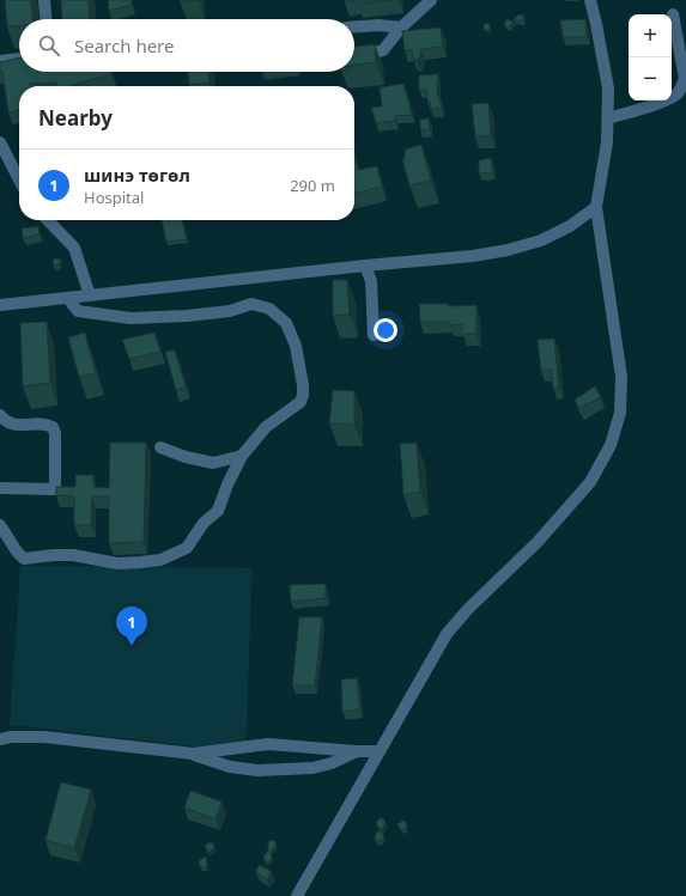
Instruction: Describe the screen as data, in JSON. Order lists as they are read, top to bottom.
{
  "page": {
    "map_buttons": ["+", "−"],
    "search": "Search here",
    "heading": "Nearby",
    "list": [
      {
        "mark": "1",
        "name": "шинэ төгөл",
        "note": "Hospital",
        "value": "290 m"
      }
    ],
    "pins": "1"
  }
}
